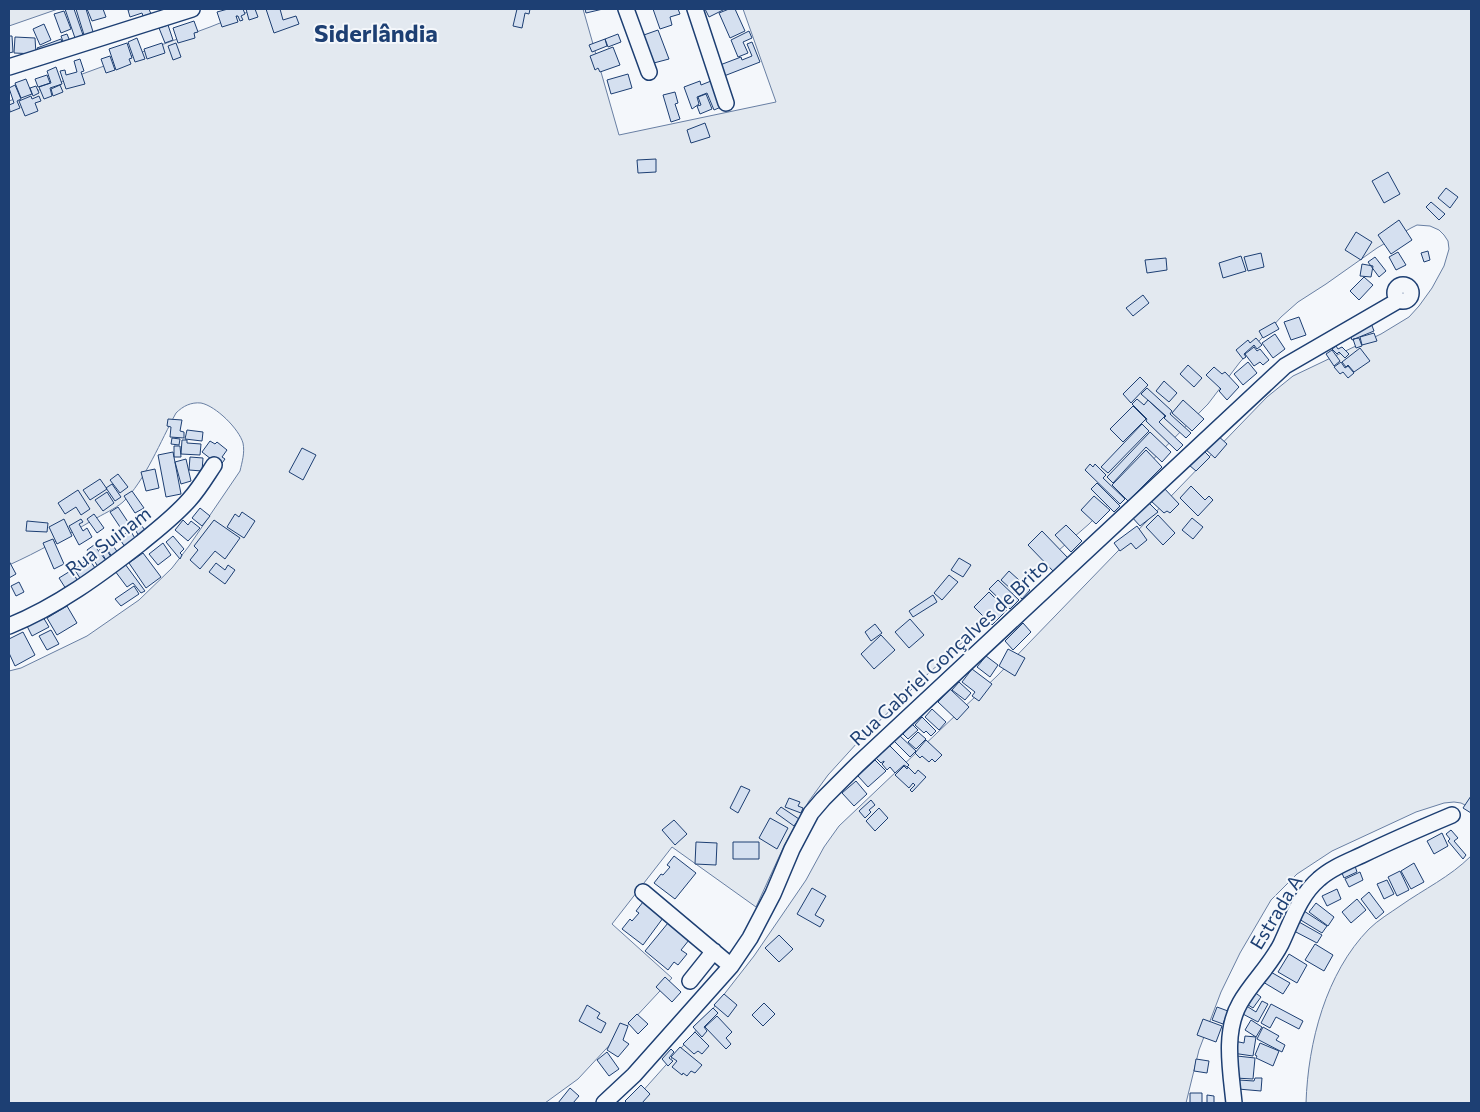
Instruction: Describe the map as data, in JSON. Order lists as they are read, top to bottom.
{
  "streets": {
    "street": ["Rua Suinam", "Rua Gabriel Gonçalves de Brito", "Estrada A"]
  },
  "districts": ["Siderlândia"]
}
